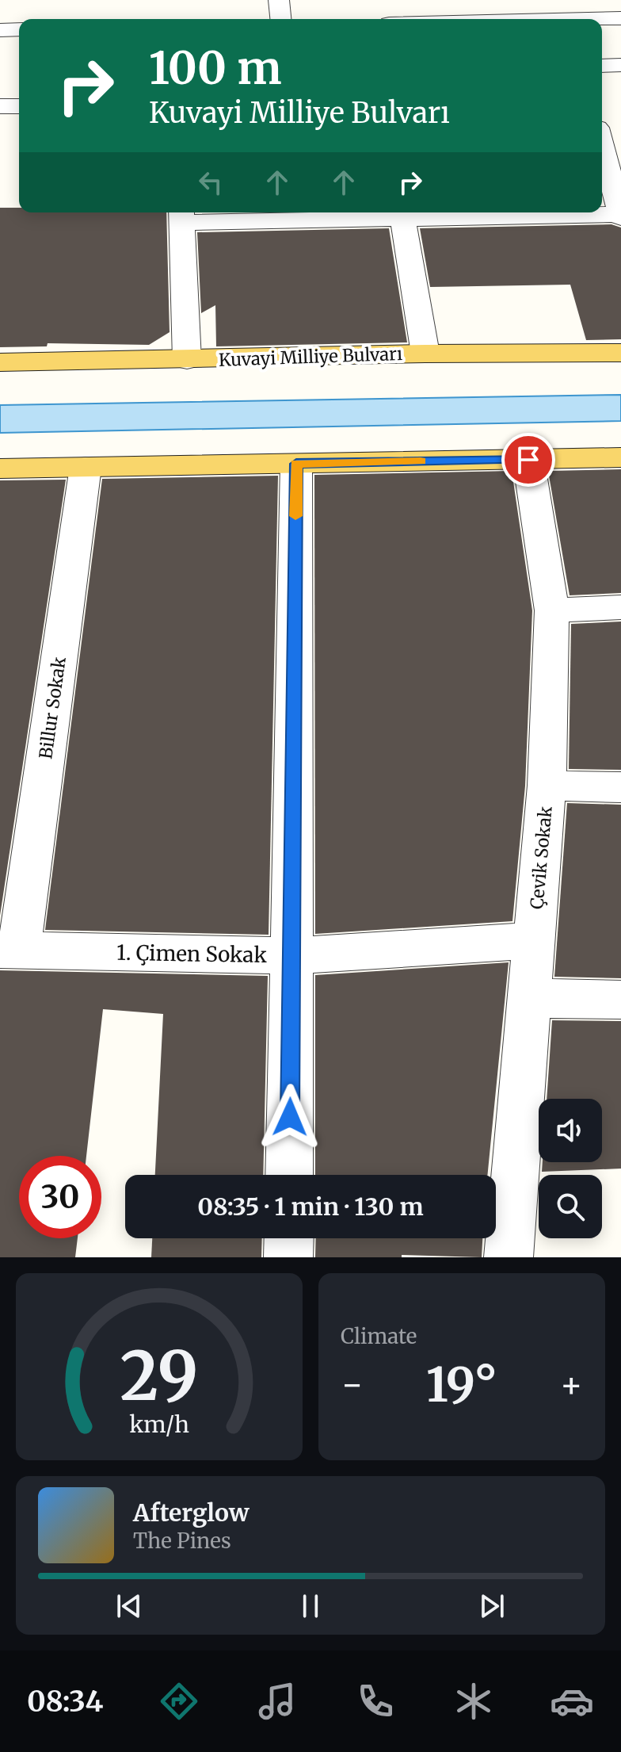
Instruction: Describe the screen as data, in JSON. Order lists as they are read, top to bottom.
{
  "streets": {
    "main road": ["Kuvayi Milliye Bulvarı"],
    "street": ["Billur Sokak", "Çevik Sokak", "1. Çimen Sokak"]
  },
  "crossings": [
    ["Billur Sokak", "1. Çimen Sokak"],
    ["Çevik Sokak", "1. Çimen Sokak"]
  ],
  "page": {
    "turn": ["100 m", "Kuvayi Milliye Bulvarı"],
    "limit": "30",
    "trip": "08:35 · 1 min · 130 m",
    "tile": "Climate",
    "heat": ["−", "19°", "+"],
    "song": ["Afterglow", "The Pines"],
    "tabs": "08:34",
    "gauge": ["29", "km/h"]
  }
}
